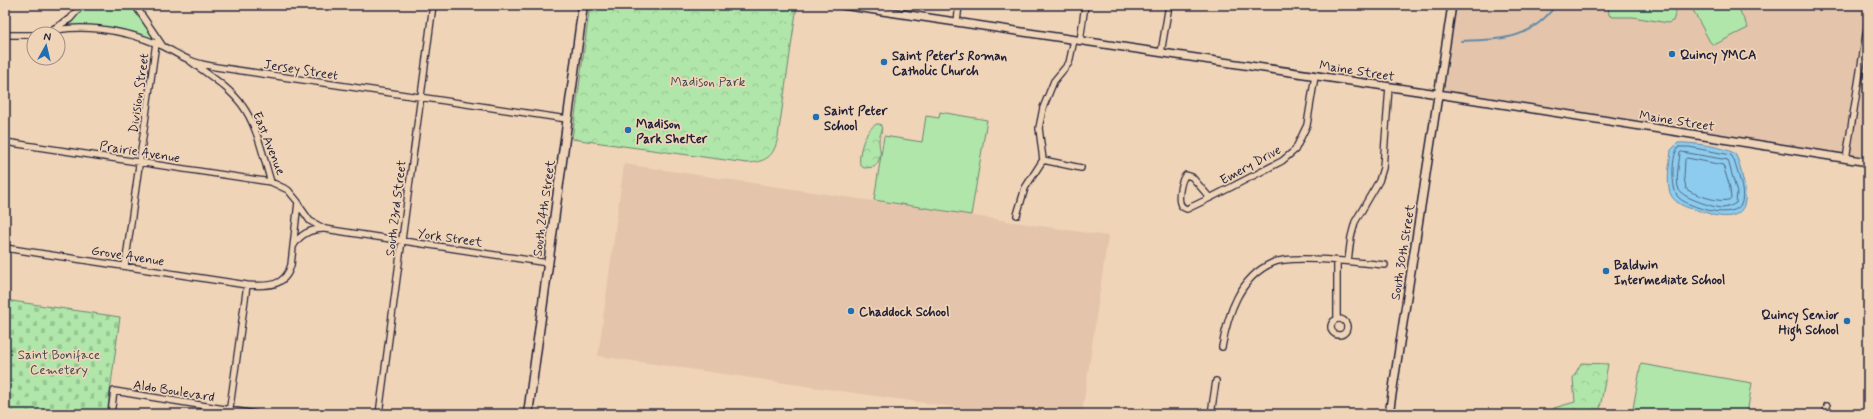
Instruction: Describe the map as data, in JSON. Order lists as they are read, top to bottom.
{
  "streets": {
    "main road": ["South 24th Street"],
    "street": [
      "Jersey Street",
      "Maine Street",
      "Division Street",
      "East Avenue",
      "Prairie Avenue",
      "Emery Drive",
      "South 23rd Street",
      "York Street",
      "South 30th Street",
      "Grove Avenue",
      "Aldo Boulevard"
    ]
  },
  "crossings": [
    ["Jersey Street", "Division Street"],
    ["Jersey Street", "East Avenue"],
    ["Jersey Street", "South 23rd Street"],
    ["Jersey Street", "South 24th Street"],
    ["Maine Street", "Emery Drive"],
    ["Maine Street", "South 30th Street"],
    ["Division Street", "Prairie Avenue"],
    ["Division Street", "Grove Avenue"],
    ["East Avenue", "Prairie Avenue"],
    ["East Avenue", "York Street"],
    ["South 23rd Street", "York Street"],
    ["South 24th Street", "York Street"]
  ],
  "parks": ["Madison Park", "Saint Boniface Cemetery"],
  "places": [
    "Quincy YMCA",
    "Saint Peter's Roman Catholic Church",
    "Saint Peter School",
    "Madison Park Shelter",
    "Baldwin Intermediate School",
    "Chaddock School",
    "Quincy Senior High School"
  ],
  "north": "top"
}
